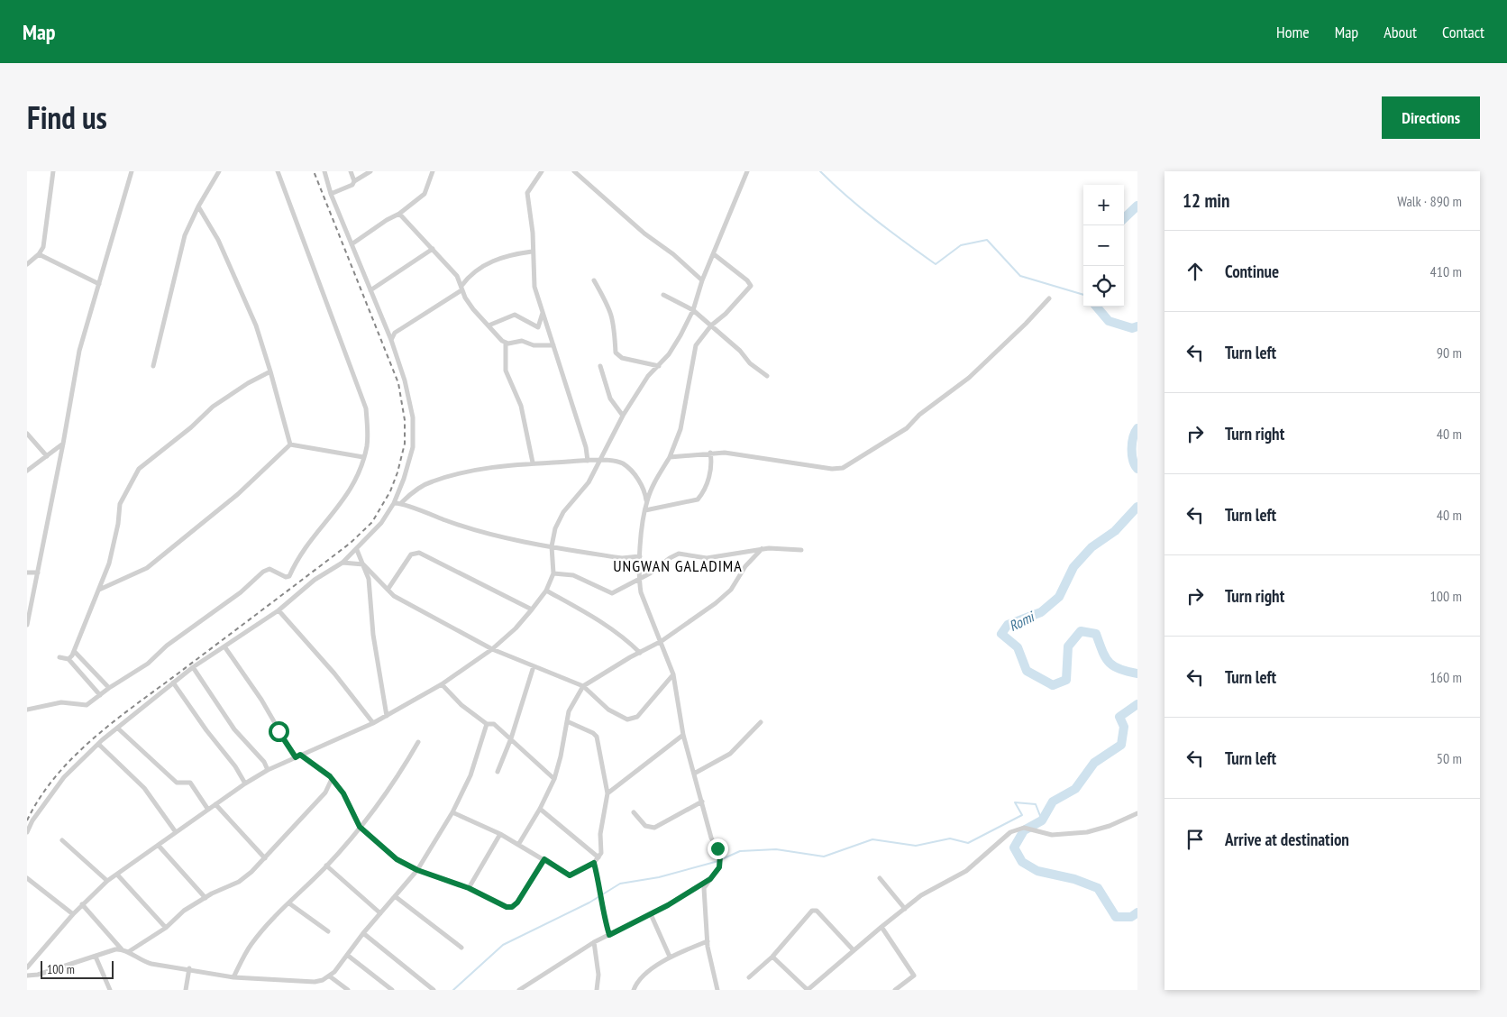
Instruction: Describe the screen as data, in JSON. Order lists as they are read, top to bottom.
{
  "districts": ["UNGWAN GALADIMA"],
  "water": ["Romi"],
  "scale_bar": "100 m",
  "page": {
    "header": "Map",
    "nav": [
      "Home",
      "Map",
      "About",
      "Contact"
    ],
    "title": "Find us",
    "buttons": "Directions",
    "heading": ["12 min", "Walk · 890 m"],
    "map_buttons": ["+", "−"],
    "list": [
      ["Continue", "410 m"],
      ["Turn left", "90 m"],
      ["Turn right", "40 m"],
      ["Turn left", "40 m"],
      ["Turn right", "100 m"],
      ["Turn left", "160 m"],
      ["Turn left", "50 m"],
      "Arrive at destination"
    ],
    "scale": "100 m"
  }
}
